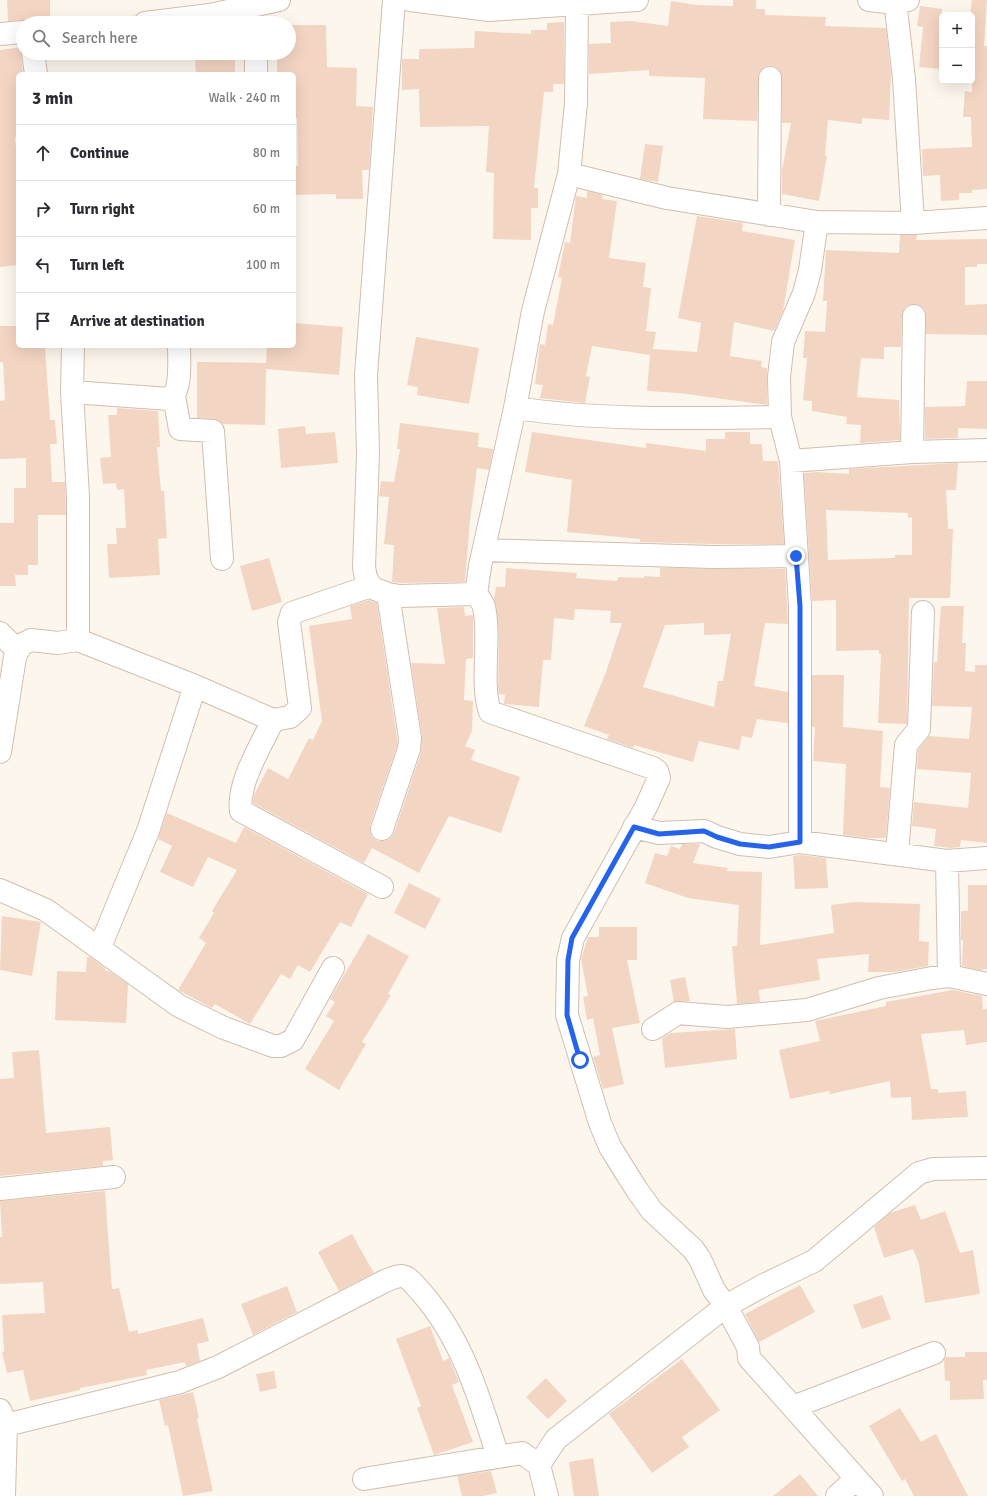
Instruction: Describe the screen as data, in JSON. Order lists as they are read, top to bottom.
{
  "page": {
    "map_buttons": ["+", "−"],
    "search": "Search here",
    "heading": ["3 min", "Walk · 240 m"],
    "list": [
      ["Continue", "80 m"],
      ["Turn right", "60 m"],
      ["Turn left", "100 m"],
      "Arrive at destination"
    ]
  }
}
